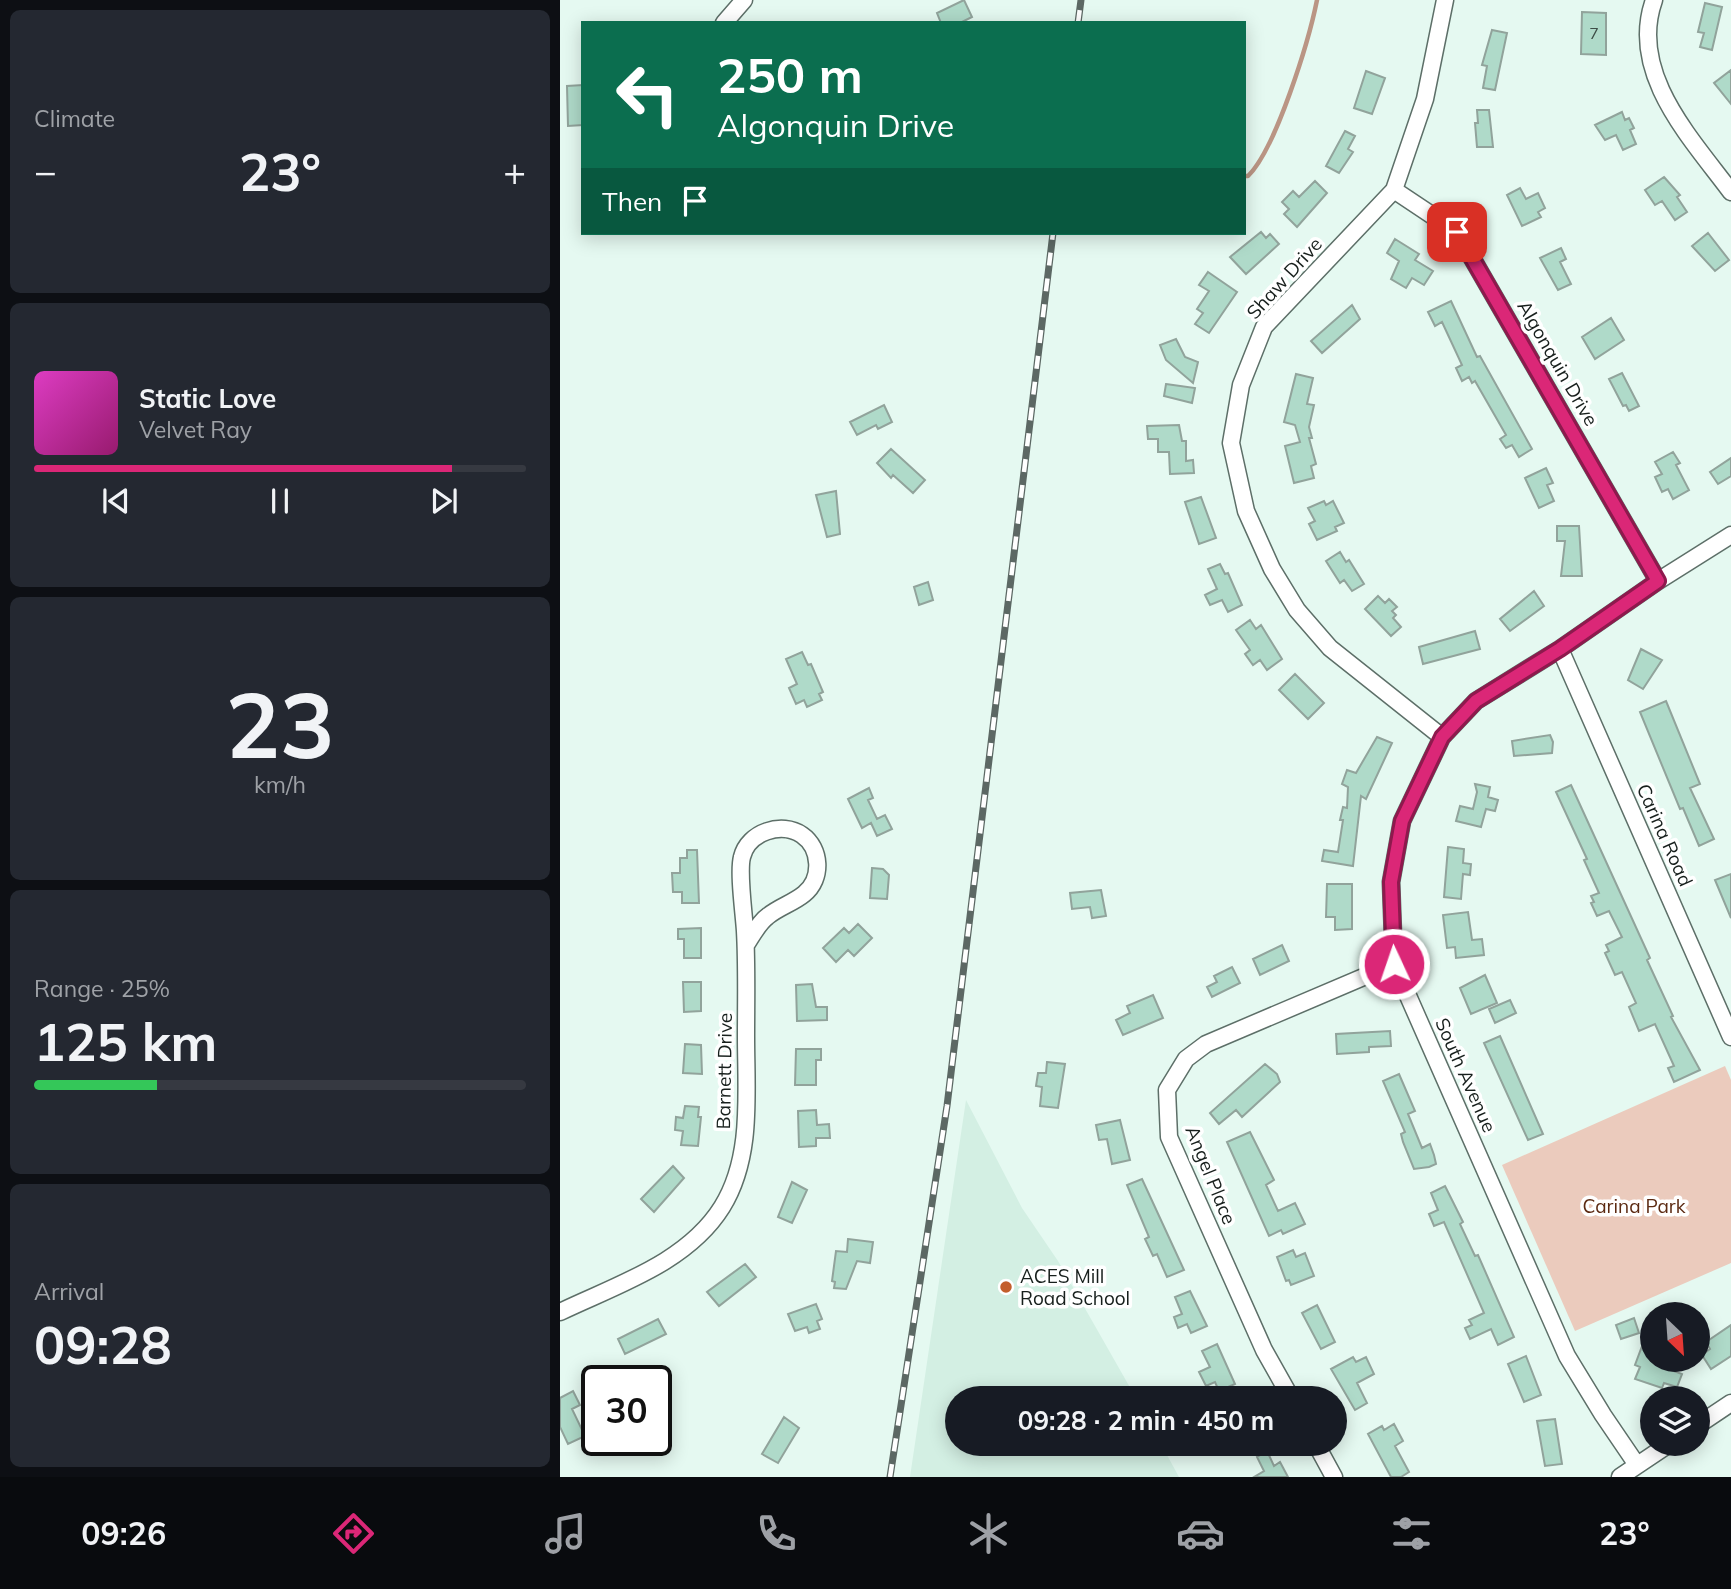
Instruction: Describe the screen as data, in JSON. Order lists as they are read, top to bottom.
{
  "streets": {
    "street": [
      "Shaw Drive",
      "Algonquin Drive",
      "Carina Road",
      "Barnett Drive",
      "South Avenue",
      "Angel Place"
    ]
  },
  "crossings": [
    ["Shaw Drive", "Algonquin Drive"],
    ["Shaw Drive", "South Avenue"],
    ["Algonquin Drive", "South Avenue"],
    ["Carina Road", "South Avenue"],
    ["South Avenue", "Angel Place"]
  ],
  "parks": ["Carina Park"],
  "places": ["ACES Mill Road School"],
  "house_numbers": ["7"],
  "north": "bottom right",
  "page": {
    "tile": [
      "Climate",
      ["23", "km/h"],
      ["Range · 25%", "125 km"],
      ["Arrival", "09:28"]
    ],
    "turn": ["250 m", "Algonquin Drive"],
    "heat": ["−", "23°", "+"],
    "then": "Then",
    "song": ["Static Love", "Velvet Ray"],
    "limit": "30",
    "trip": "09:28 · 2 min · 450 m",
    "tabs": ["09:26", "23°"]
  }
}
